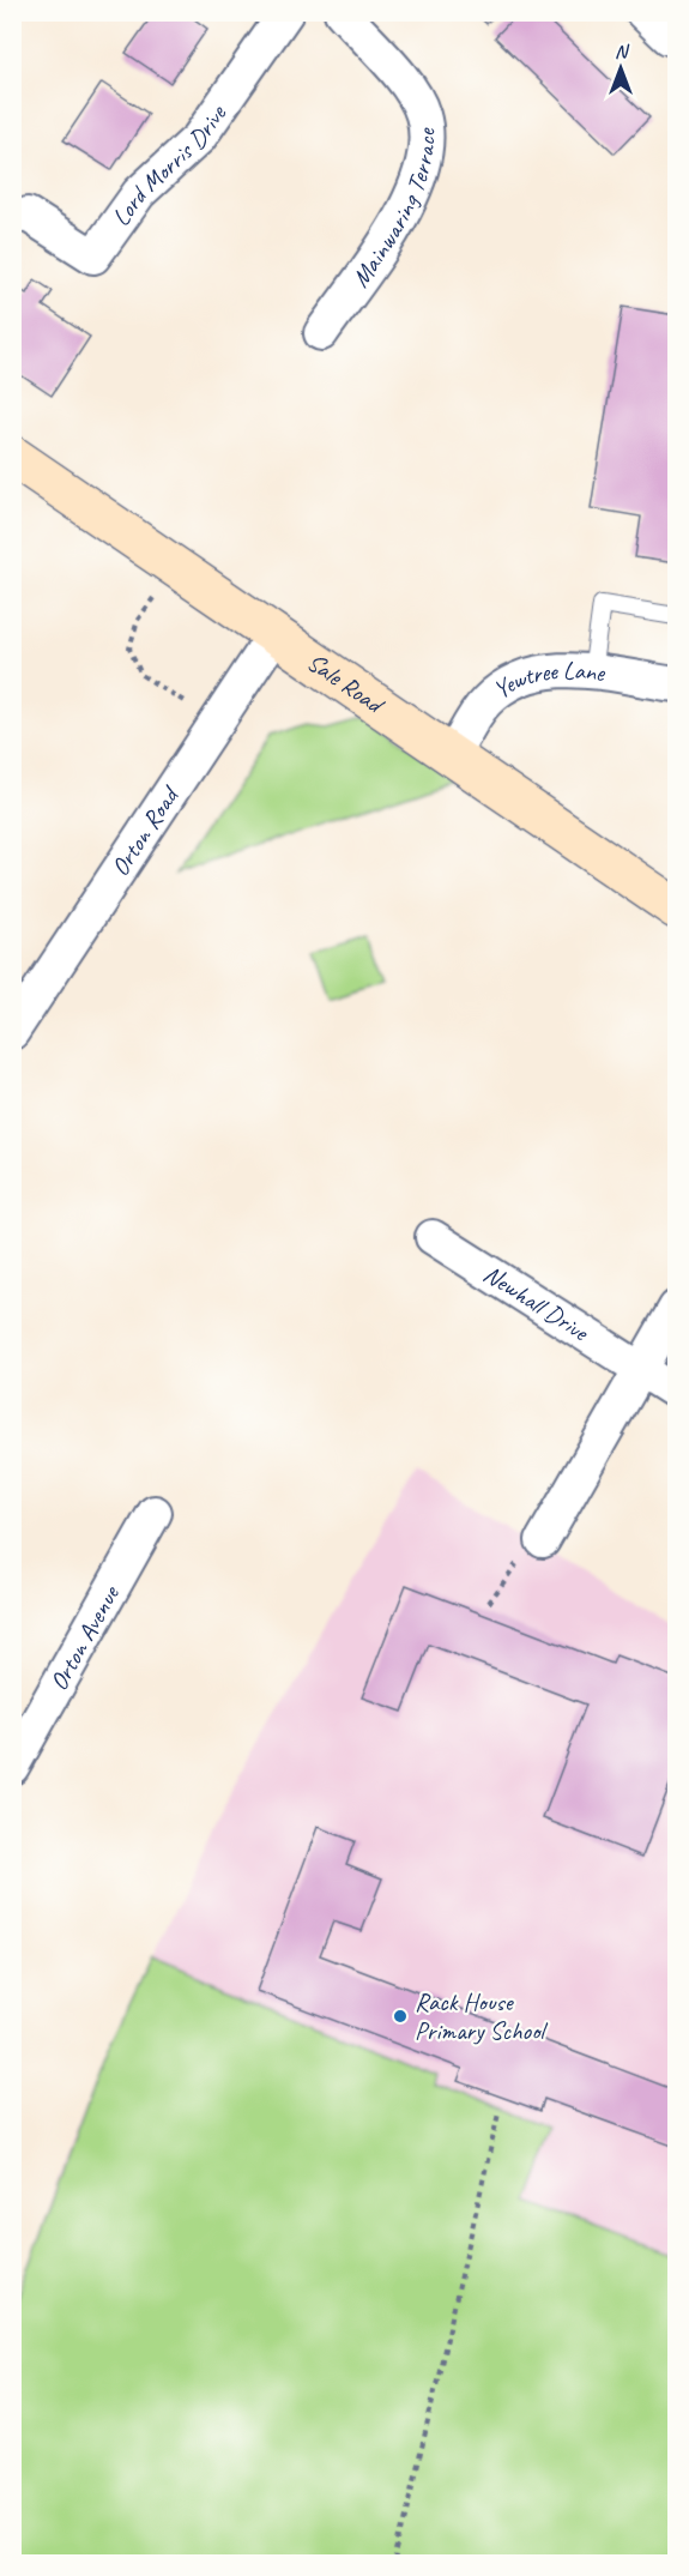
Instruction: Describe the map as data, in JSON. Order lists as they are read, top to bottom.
{
  "streets": {
    "main road": ["Sale Road"],
    "street": [
      "Lord Morris Drive",
      "Mainwaring Terrace",
      "Yewtree Lane",
      "Orton Road",
      "Newhall Drive",
      "Orton Avenue"
    ]
  },
  "crossings": [
    ["Sale Road", "Yewtree Lane"],
    ["Sale Road", "Orton Road"]
  ],
  "places": ["Rack House Primary School"],
  "north": "top"
}
